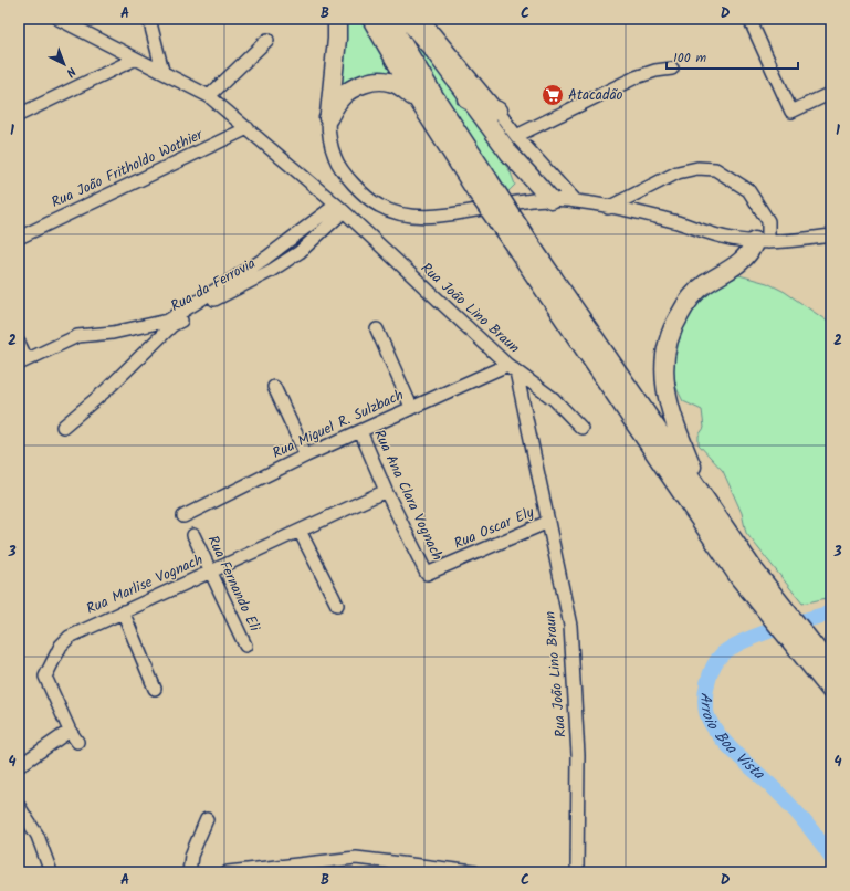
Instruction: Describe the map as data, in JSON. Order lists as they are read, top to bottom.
{
  "streets": {
    "street": [
      "Rua João Fritholdo Wathier",
      "Rua da Ferrovia",
      "Rua João Lino Braun",
      "Rua Miguel R. Sulzbach",
      "Rua Ana Clara Vognach",
      "Rua Oscar Ely",
      "Rua Fernando Eli",
      "Rua Marlise Vognach"
    ]
  },
  "crossings": [
    ["Rua João Fritholdo Wathier", "Rua João Lino Braun"],
    ["Rua da Ferrovia", "Rua João Lino Braun"],
    ["Rua João Lino Braun", "Rua Miguel R. Sulzbach"],
    ["Rua João Lino Braun", "Rua Oscar Ely"],
    ["Rua Miguel R. Sulzbach", "Rua Ana Clara Vognach"],
    ["Rua Ana Clara Vognach", "Rua Oscar Ely"],
    ["Rua Ana Clara Vognach", "Rua Marlise Vognach"],
    ["Rua Fernando Eli", "Rua Marlise Vognach"]
  ],
  "water": ["Arroio Boa Vista"],
  "places": {
    "supermarket": ["Atacadão"]
  },
  "scale_bar": "100 m",
  "north": "bottom right",
  "grid": {
    "columns": [
      "A",
      "B",
      "C",
      "D"
    ],
    "rows": [
      "1",
      "2",
      "3",
      "4"
    ]
  }
}
